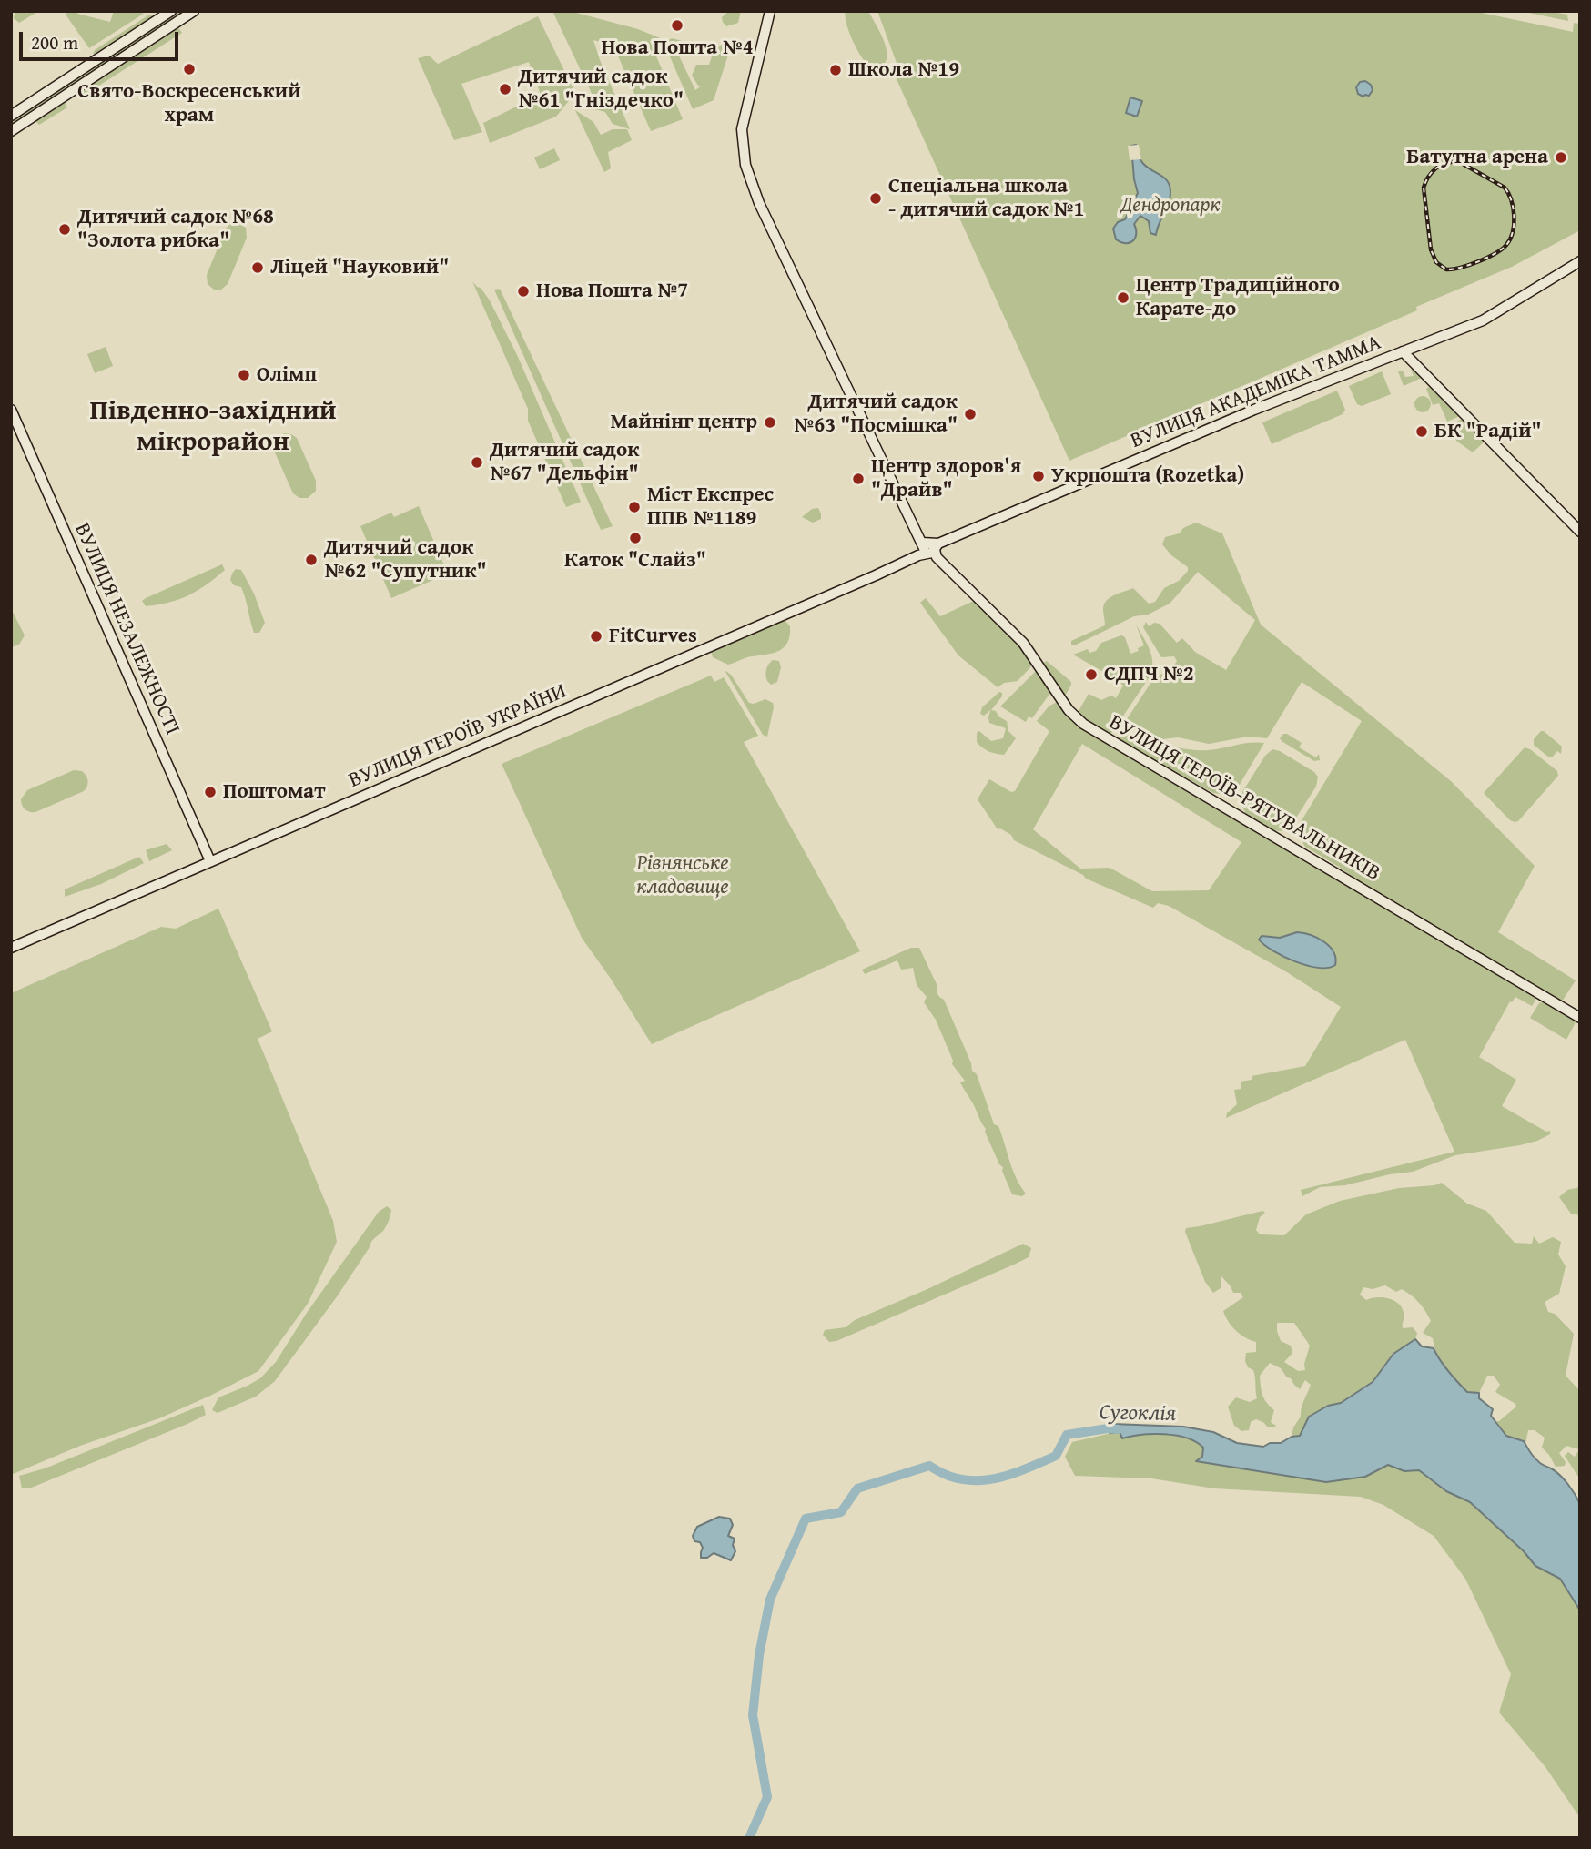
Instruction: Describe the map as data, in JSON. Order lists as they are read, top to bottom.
{
  "streets": {
    "main road": [
      "ВУЛИЦЯ АКАДЕМІКА ТАММА",
      "ВУЛИЦЯ НЕЗАЛЕЖНОСТІ",
      "ВУЛИЦЯ ГЕРОЇВ УКРАЇНИ",
      "ВУЛИЦЯ ГЕРОЇВ-РЯТУВАЛЬНИКІВ"
    ]
  },
  "crossings": [
    ["ВУЛИЦЯ АКАДЕМІКА ТАММА", "ВУЛИЦЯ ГЕРОЇВ УКРАЇНИ"],
    ["ВУЛИЦЯ АКАДЕМІКА ТАММА", "ВУЛИЦЯ ГЕРОЇВ-РЯТУВАЛЬНИКІВ"],
    ["ВУЛИЦЯ НЕЗАЛЕЖНОСТІ", "ВУЛИЦЯ ГЕРОЇВ УКРАЇНИ"],
    ["ВУЛИЦЯ ГЕРОЇВ УКРАЇНИ", "ВУЛИЦЯ ГЕРОЇВ-РЯТУВАЛЬНИКІВ"]
  ],
  "districts": ["Південно-західний мікрорайон"],
  "water": ["Сугоклія"],
  "parks": ["Дендропарк", "Рівнянське кладовище"],
  "places": [
    "Нова Пошта №4",
    "Свято-Воскресенський храм",
    "Школа №19",
    "Дитячий садок №61 \"Гніздечко\"",
    "Батутна арена",
    "Спеціальна школа - дитячий садок №1",
    "Дитячий садок №68 \"Золота рибка\"",
    "Ліцей \"Науковий\"",
    "Нова Пошта №7",
    "Центр Традиційного Карате-до",
    "Олімп",
    "Дитячий садок №63 \"Посмішка\"",
    "Майнінг центр",
    "БК \"Радій\"",
    "Дитячий садок №67 \"Дельфін\"",
    "Укрпошта (Rozetka)",
    "Центр здоров'я \"Драйв\"",
    "Міст Експрес ППВ №1189",
    "Каток \"Слайз\"",
    "Дитячий садок №62 \"Супутник\"",
    "FitCurves",
    "СДПЧ №2",
    "Поштомат"
  ],
  "scale_bar": "200 m"
}
